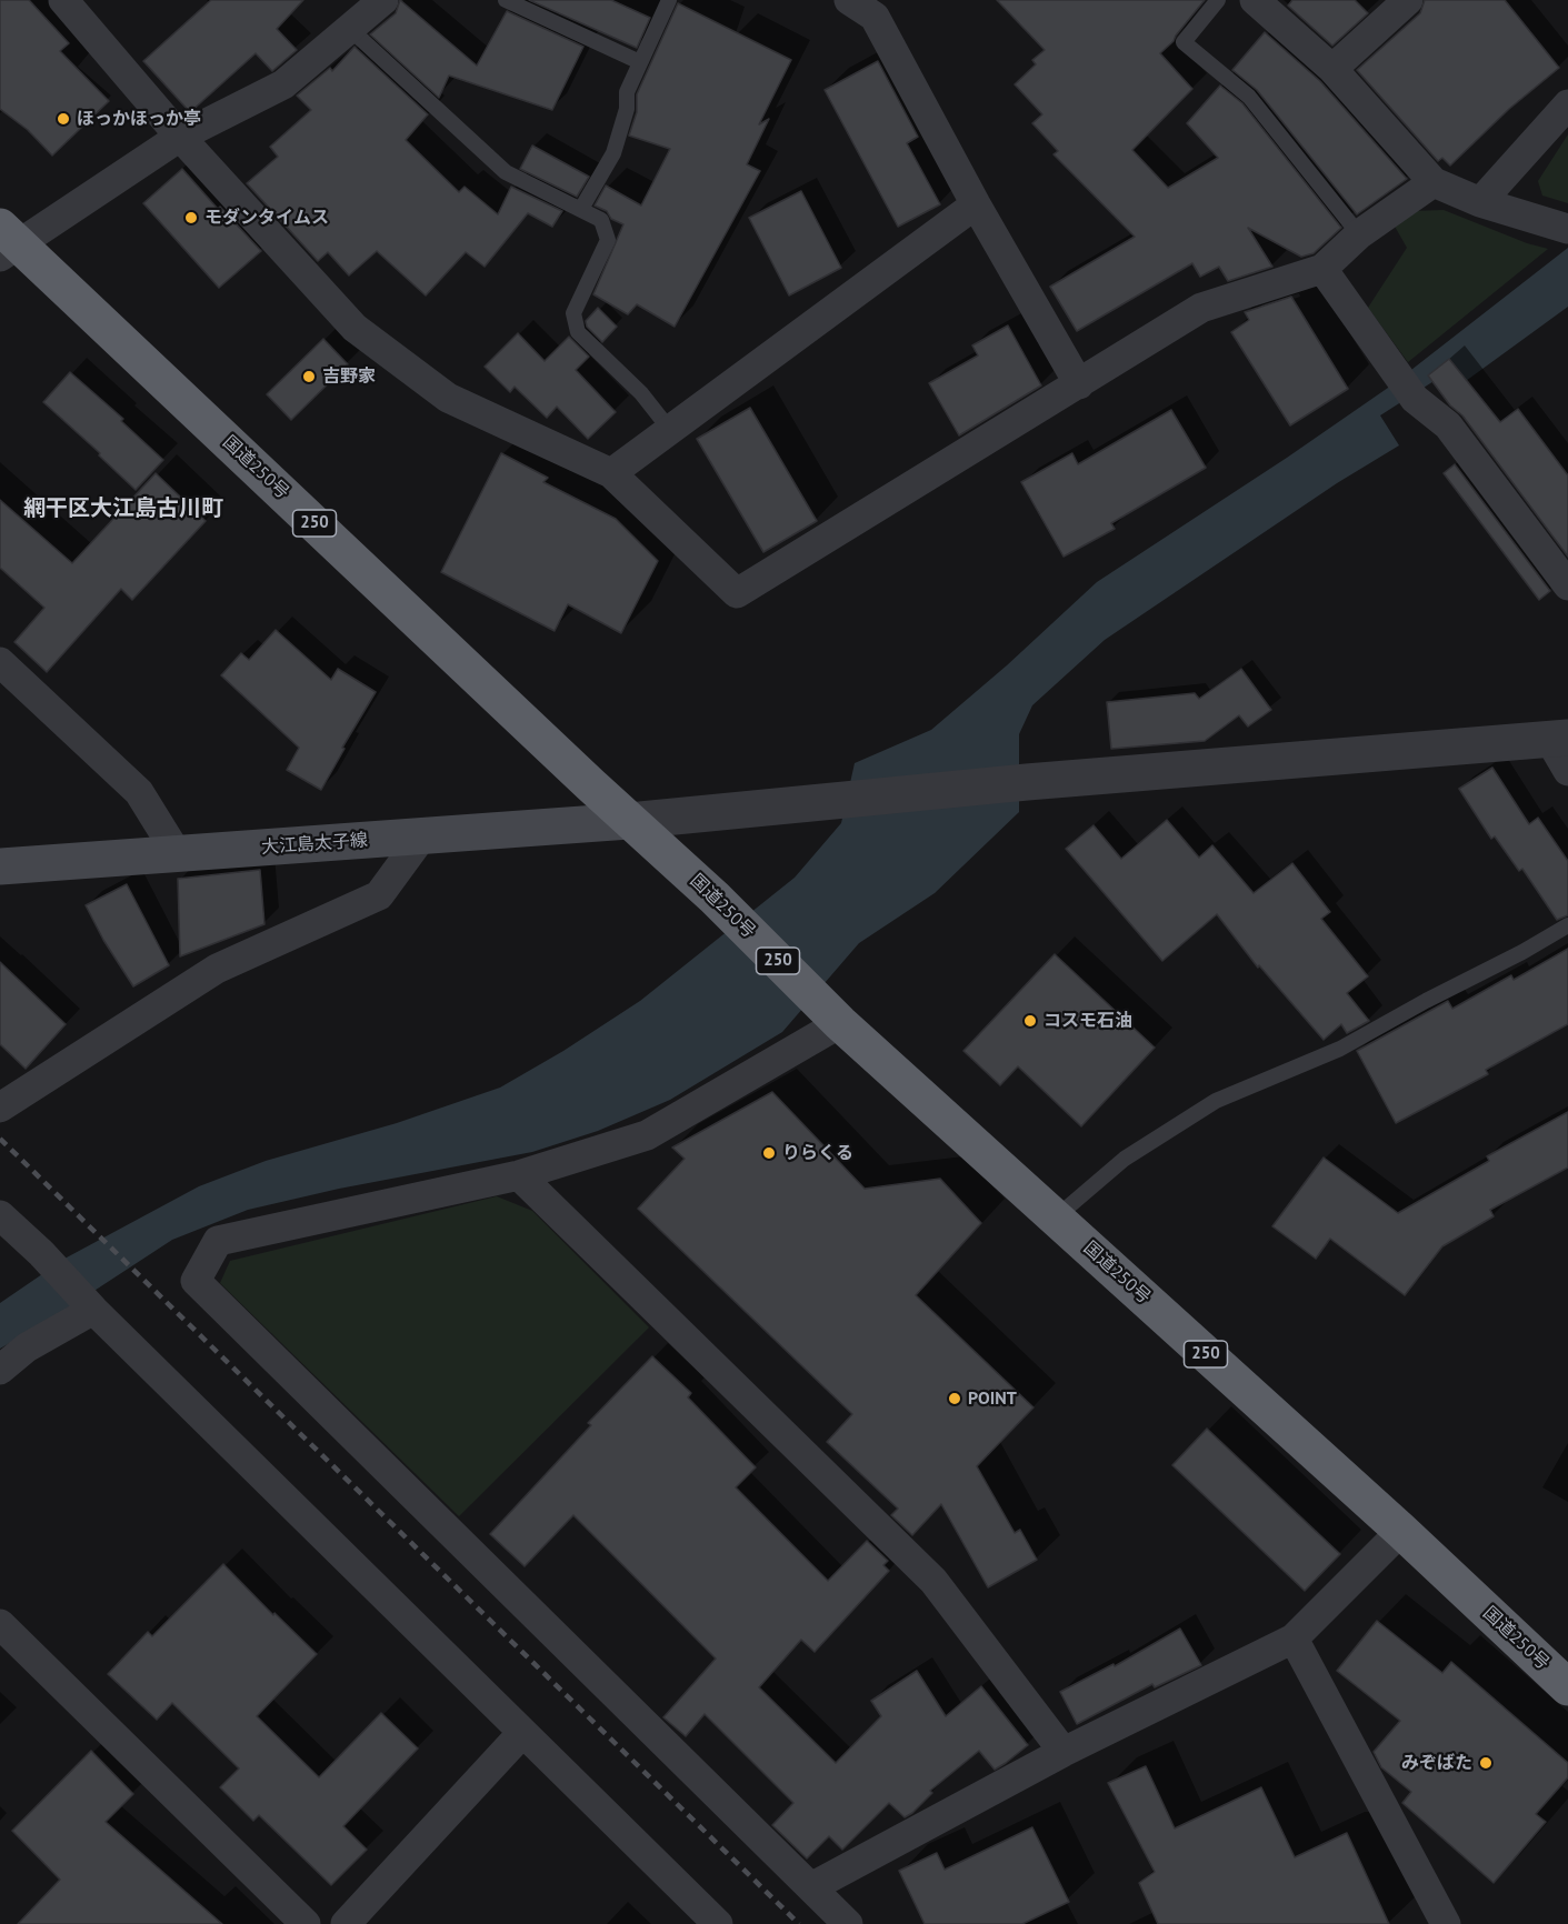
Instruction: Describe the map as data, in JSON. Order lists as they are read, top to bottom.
{
  "streets": {
    "highway": ["国道250号", "250"],
    "main road": ["大江島太子線"]
  },
  "crossings": [
    ["国道250号", "大江島太子線"]
  ],
  "districts": ["網干区大江島古川町"],
  "places": [
    "ほっかほっか亭",
    "モダンタイムス",
    "吉野家",
    "コスモ石油",
    "りらくる",
    "POINT",
    "みぞばた"
  ]
}
